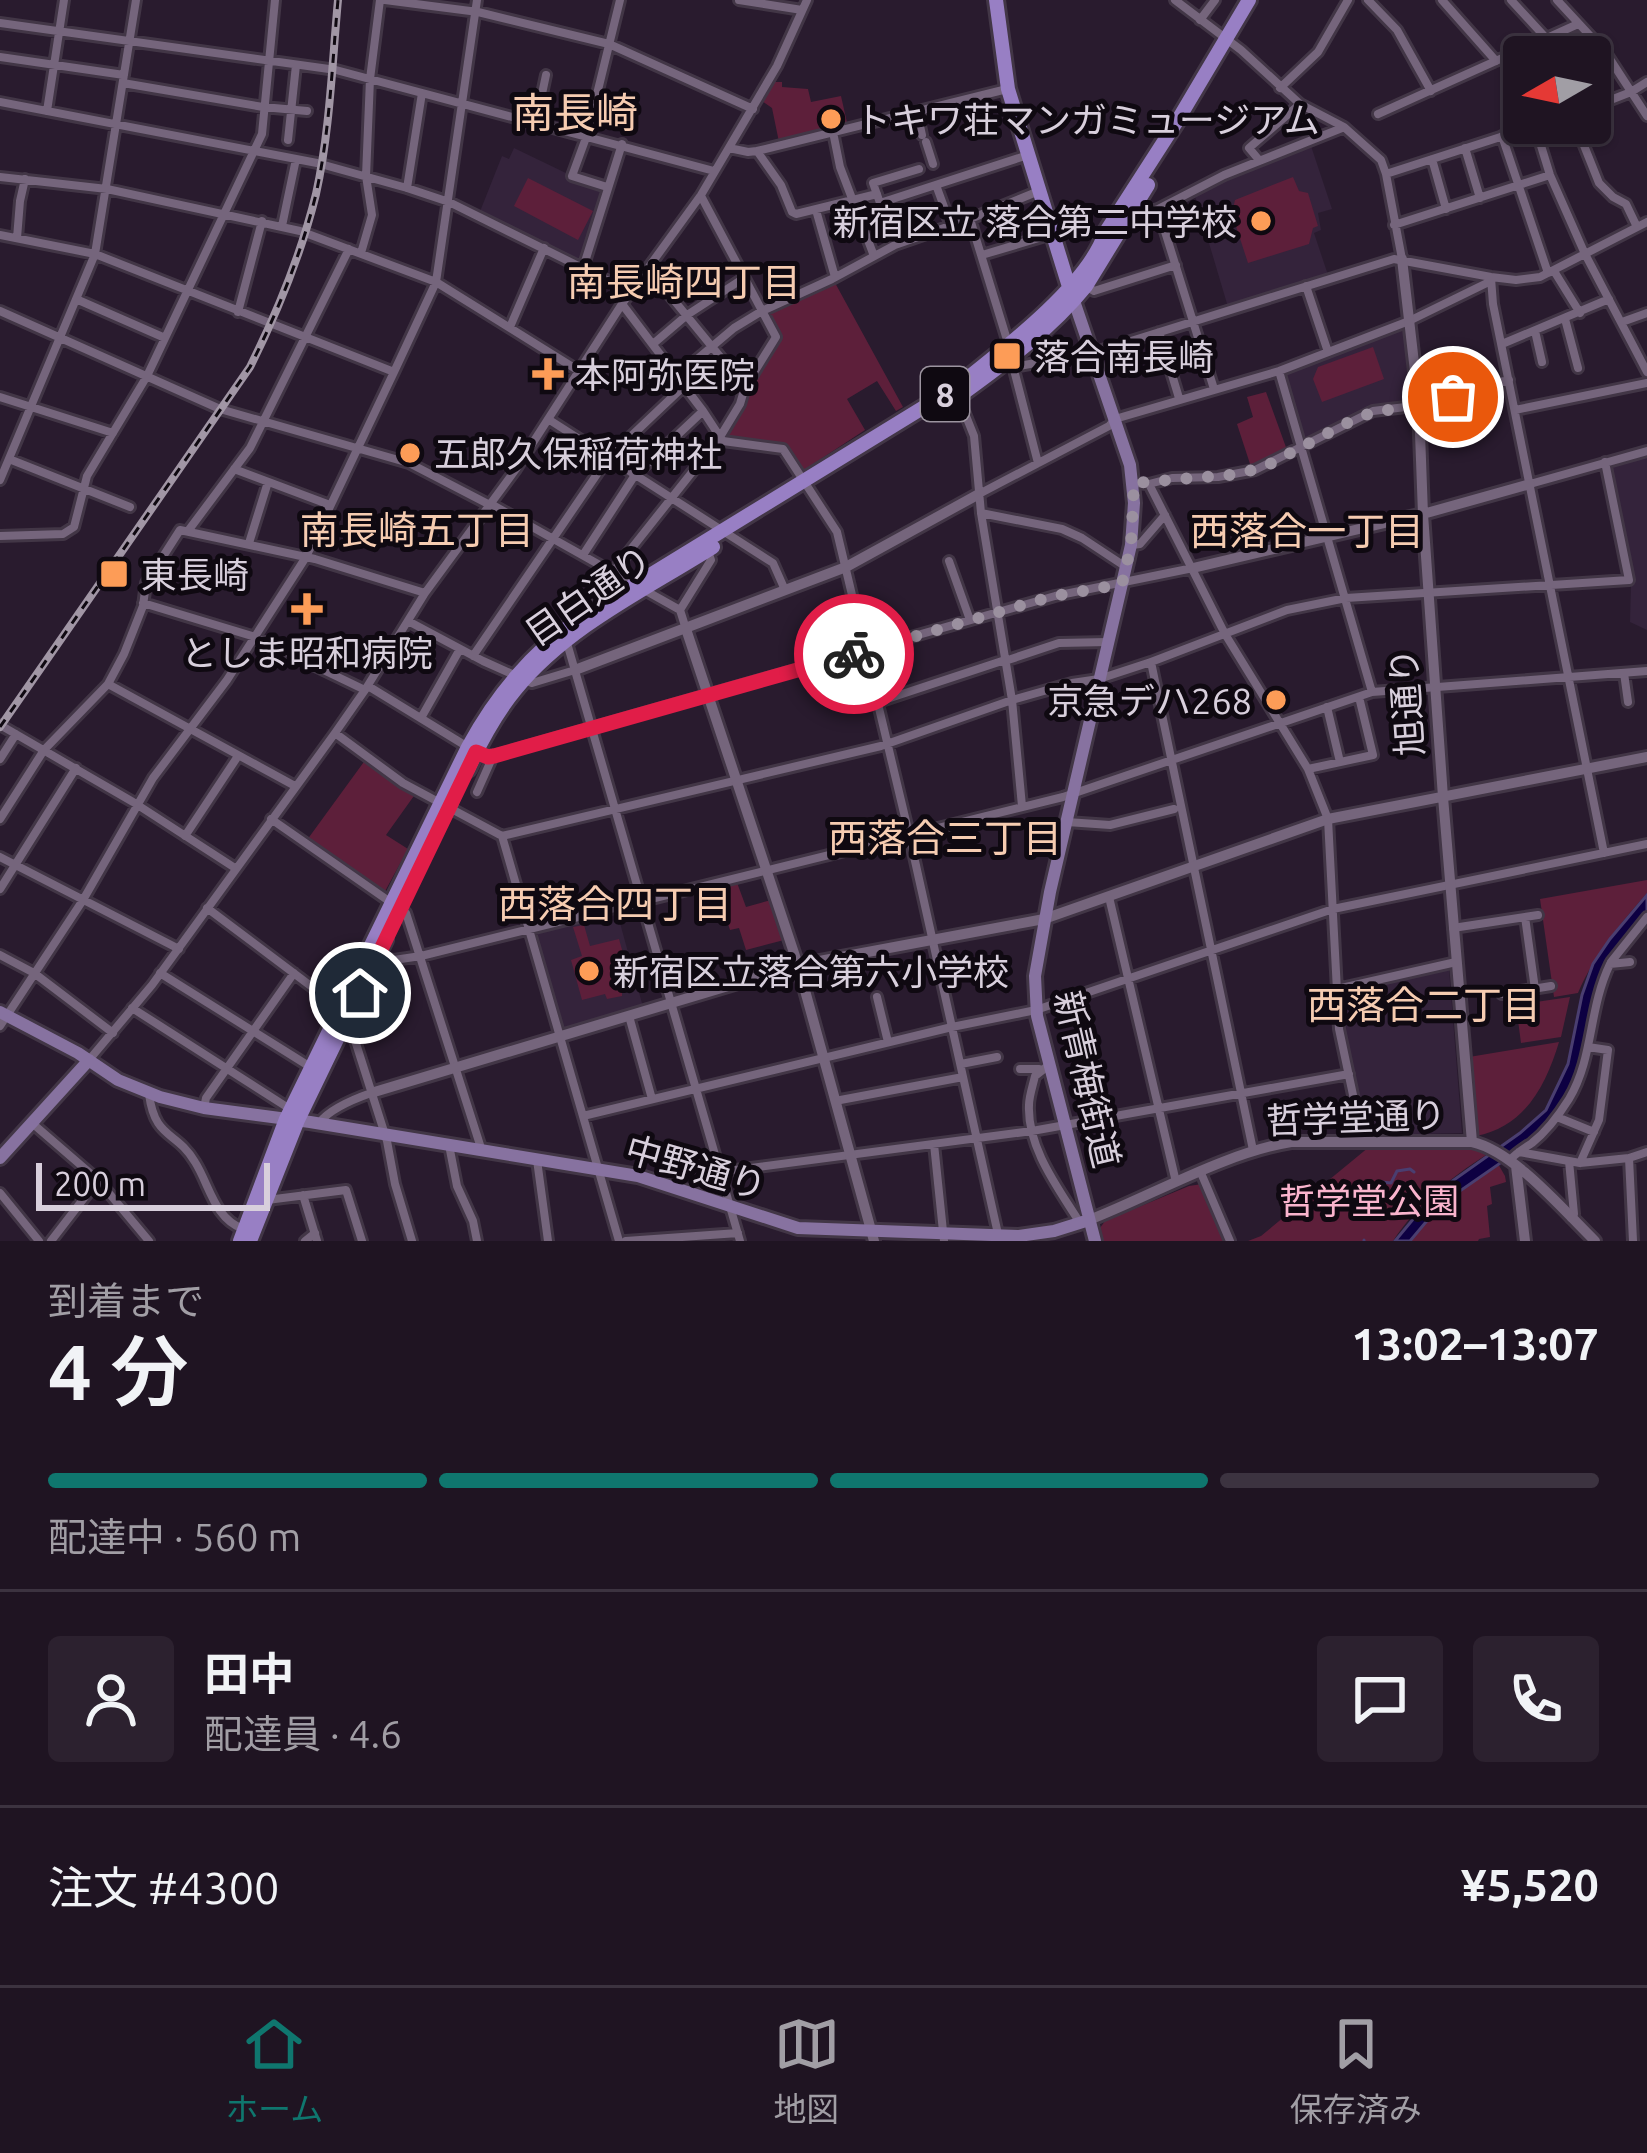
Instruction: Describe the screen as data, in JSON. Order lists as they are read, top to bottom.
{
  "streets": {
    "main road": [
      "8",
      "目白通り",
      "新青梅街道",
      "中野通り"
    ],
    "street": ["旭通り", "哲学堂通り"]
  },
  "crossings": [
    ["8", "目白通り"],
    ["8", "新青梅街道"],
    ["目白通り", "新青梅街道"],
    ["目白通り", "中野通り"],
    ["旭通り", "哲学堂通り"],
    ["新青梅街道", "哲学堂通り"],
    ["新青梅街道", "中野通り"],
    ["哲学堂通り", "中野通り"]
  ],
  "districts": [
    "南長崎",
    "南長崎四丁目",
    "南長崎五丁目",
    "西落合一丁目",
    "西落合三丁目",
    "西落合四丁目",
    "西落合二丁目"
  ],
  "parks": ["哲学堂公園"],
  "places": {
    "other": [
      "トキワ荘マンガミュージアム",
      "新宿区立 落合第二中学校",
      "五郎久保稲荷神社",
      "京急デハ268",
      "新宿区立落合第六小学校"
    ],
    "transit": ["落合南長崎", "東長崎"],
    "health": ["本阿弥医院", "としま昭和病院"]
  },
  "scale_bar": "200 m",
  "north": "left",
  "page": {
    "scale": "200 m",
    "heading": ["4 分", "到着まで", "13:02–13:07"],
    "panel": [
      "田中",
      "配達員 · 4.6",
      "注文 #4300",
      "¥5,520"
    ],
    "bar": "配達中 · 560 m",
    "tabs": ["ホーム", "地図", "保存済み"]
  }
}
